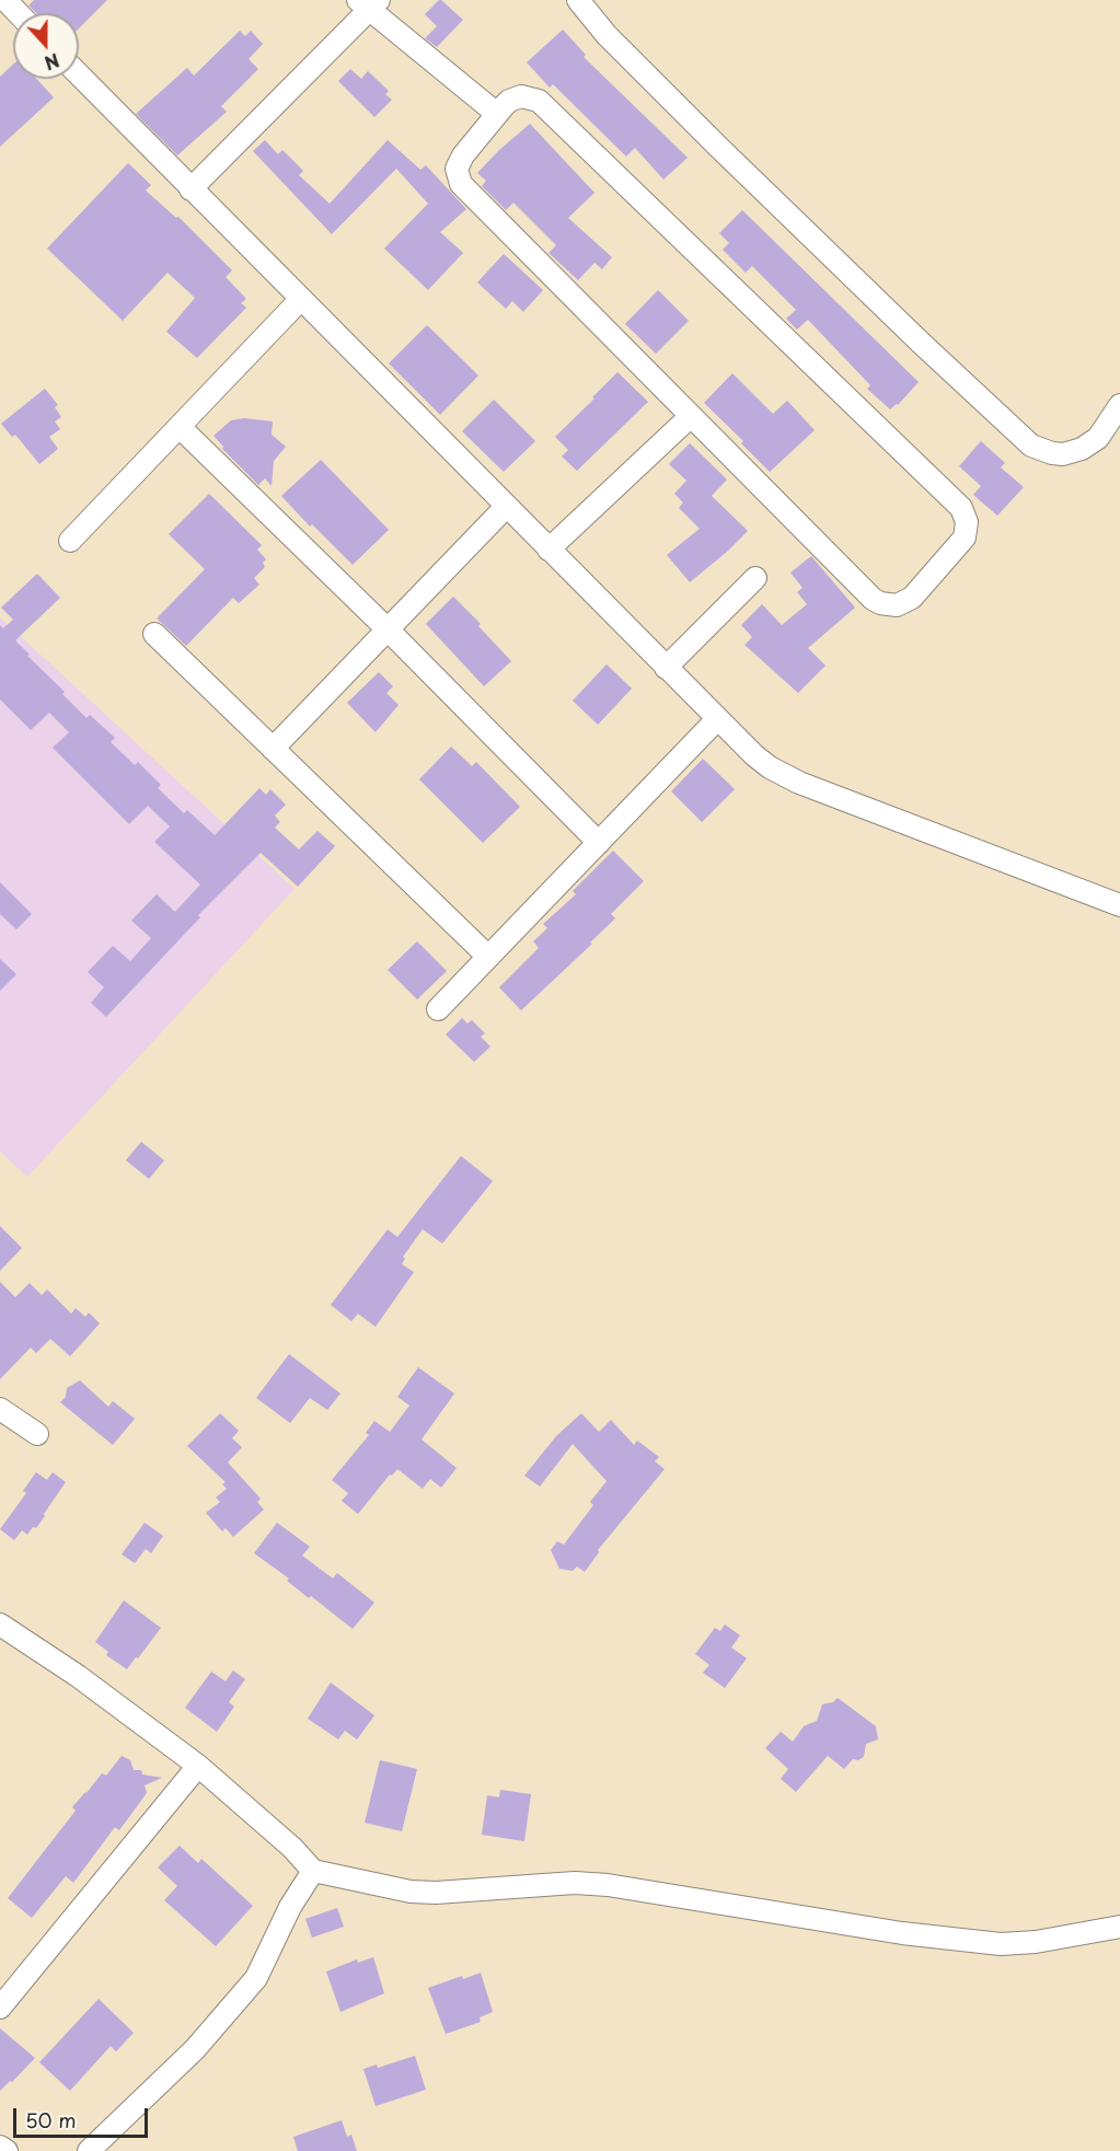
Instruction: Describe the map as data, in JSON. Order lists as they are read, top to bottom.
{
  "scale_bar": "50 m",
  "north": "bottom"
}
